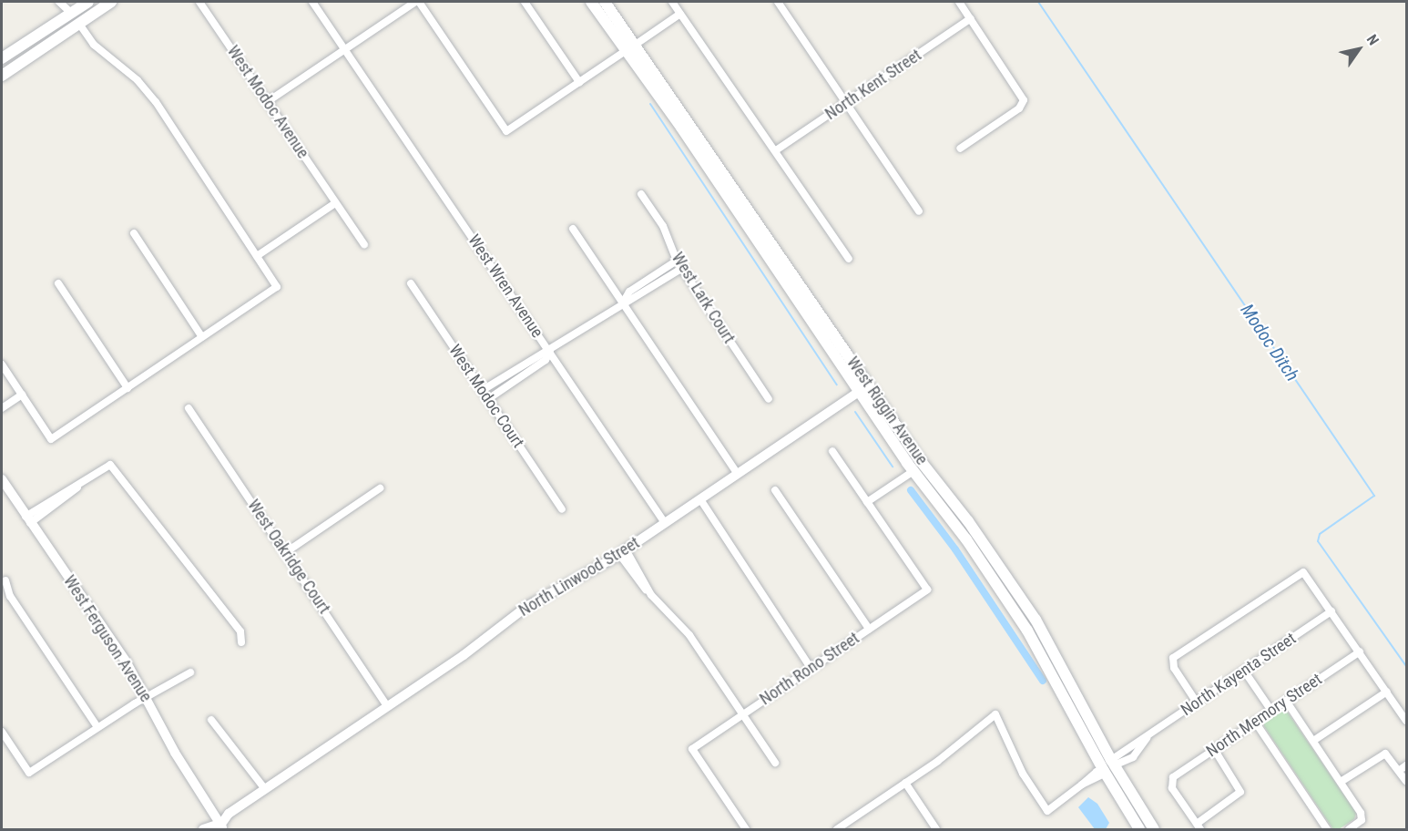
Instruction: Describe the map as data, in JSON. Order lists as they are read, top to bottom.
{
  "streets": {
    "main road": ["West Riggin Avenue"],
    "street": [
      "North Kent Street",
      "West Modoc Avenue",
      "West Wren Avenue",
      "West Lark Court",
      "West Modoc Court",
      "West Oakridge Court",
      "North Linwood Street",
      "West Ferguson Avenue",
      "North Rono Street",
      "North Kayenta Street",
      "North Memory Street"
    ]
  },
  "crossings": [
    ["West Wren Avenue", "North Linwood Street"],
    ["West Riggin Avenue", "North Linwood Street"],
    ["West Riggin Avenue", "North Kayenta Street"],
    ["West Oakridge Court", "North Linwood Street"],
    ["North Linwood Street", "West Ferguson Avenue"]
  ],
  "water": ["Modoc Ditch"],
  "north": "top right"
}
